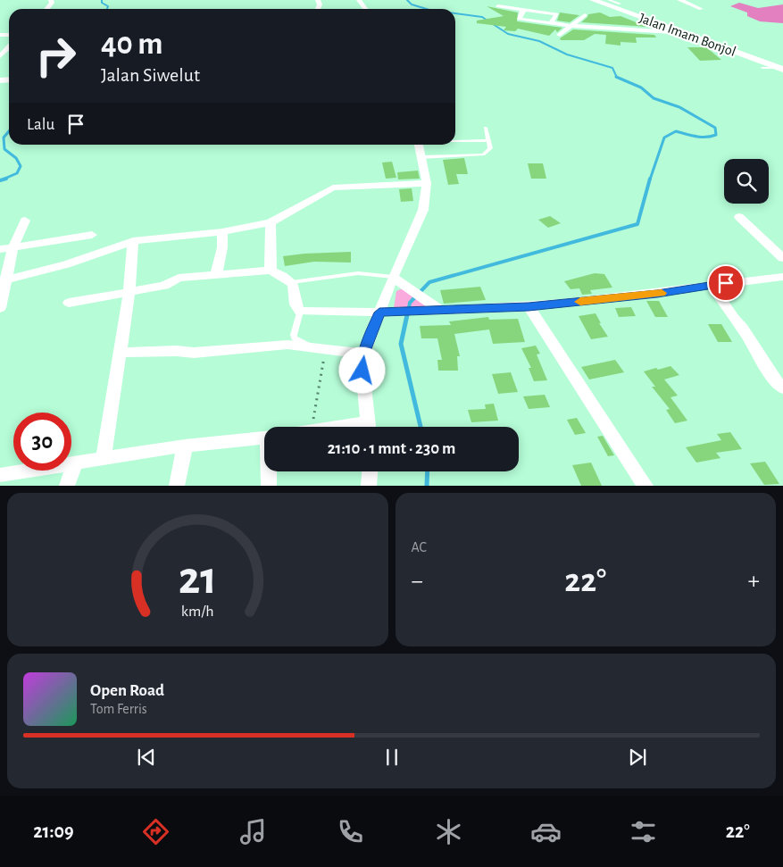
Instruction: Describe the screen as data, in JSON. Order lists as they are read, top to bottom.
{
  "streets": {
    "main road": ["Jalan Imam Bonjol"]
  },
  "page": {
    "turn": ["40 m", "Jalan Siwelut"],
    "then": "Lalu",
    "limit": "30",
    "trip": "21:10 · 1 mnt · 230 m",
    "tile": "AC",
    "heat": ["−", "22°", "+"],
    "song": ["Open Road", "Tom Ferris"],
    "tabs": ["21:09", "22°"],
    "gauge": ["21", "km/h"]
  }
}
